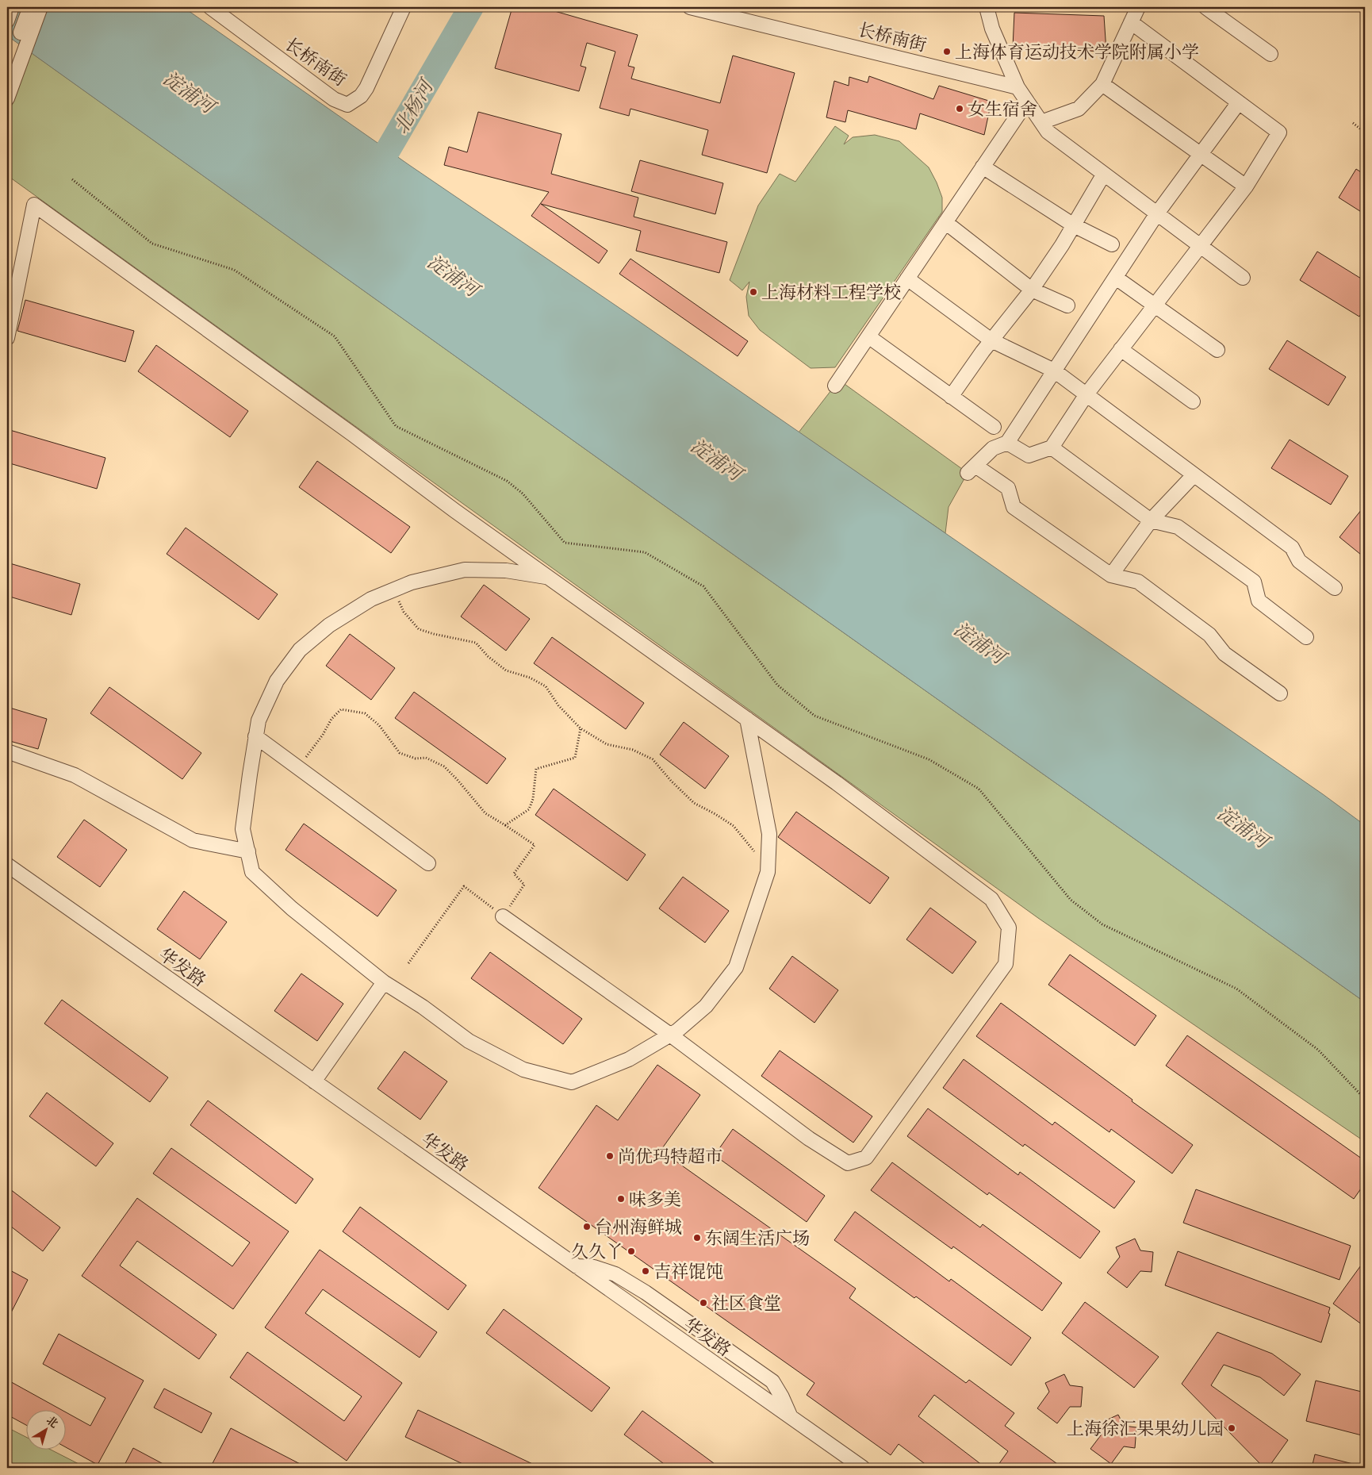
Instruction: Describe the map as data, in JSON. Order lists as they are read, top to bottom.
{
  "streets": {
    "street": ["长桥南街", "华发路"]
  },
  "water": ["淀浦河", "北杨河"],
  "places": [
    "上海体育运动技术学院附属小学",
    "女生宿舍",
    "上海材料工程学校",
    "尚优玛特超市",
    "味多美",
    "台州海鲜城",
    "东阔生活广场",
    "久久丫",
    "吉祥馄饨",
    "社区食堂",
    "上海徐汇果果幼儿园"
  ],
  "north": "top right"
}
